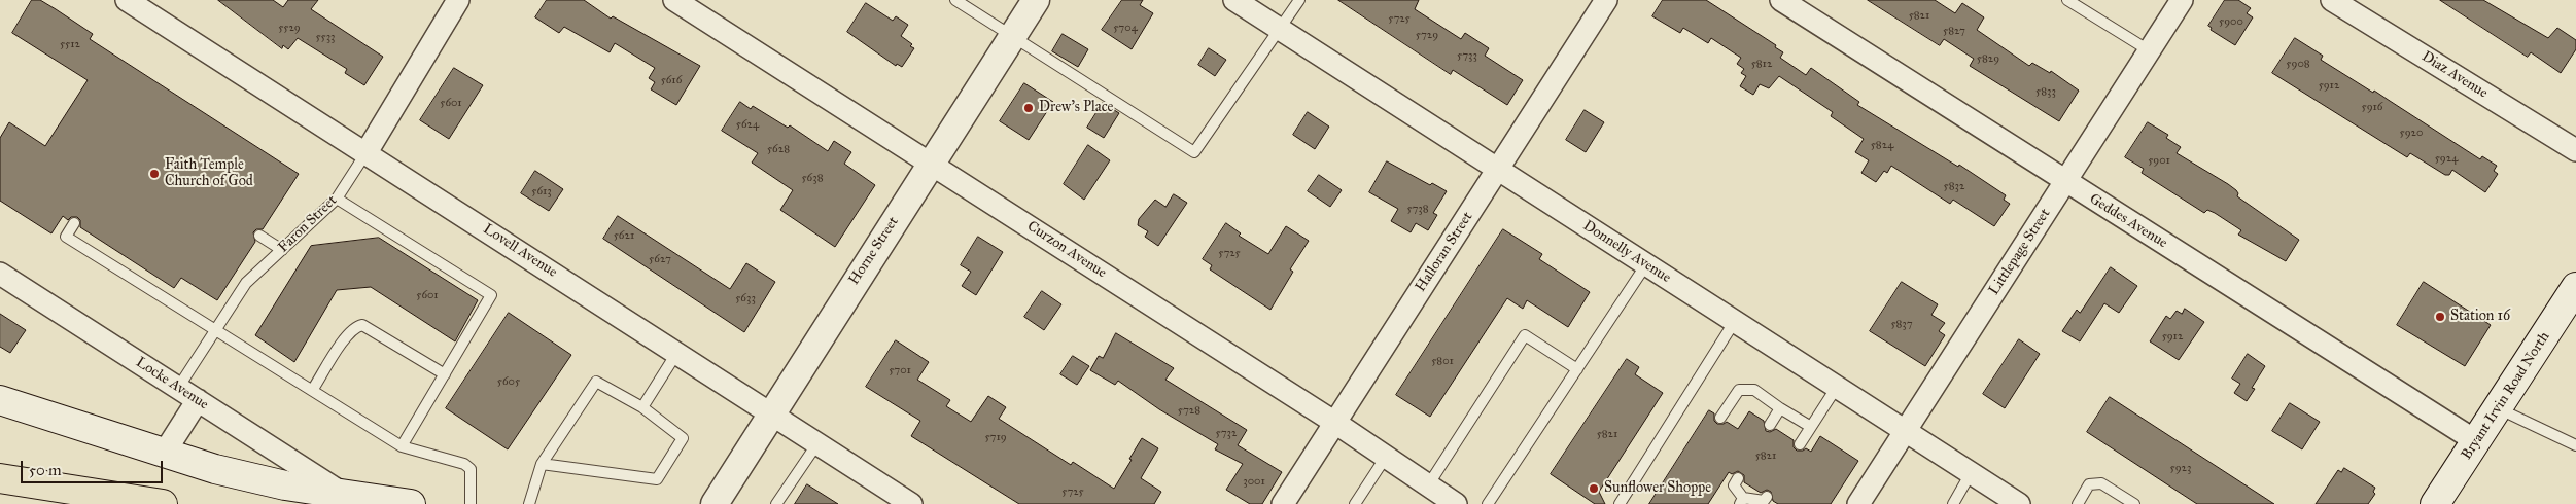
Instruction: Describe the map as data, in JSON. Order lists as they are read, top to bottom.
{
  "streets": {
    "main road": ["Bryant Irvin Road North"],
    "street": [
      "Diaz Avenue",
      "Geddes Avenue",
      "Faron Street",
      "Curzon Avenue",
      "Lovell Avenue",
      "Horne Street",
      "Halloran Street",
      "Donnelly Avenue",
      "Littlepage Street",
      "Locke Avenue"
    ]
  },
  "crossings": [
    ["Geddes Avenue", "Littlepage Street"],
    ["Geddes Avenue", "Bryant Irvin Road North"],
    ["Faron Street", "Lovell Avenue"],
    ["Faron Street", "Locke Avenue"],
    ["Curzon Avenue", "Horne Street"],
    ["Curzon Avenue", "Halloran Street"],
    ["Lovell Avenue", "Horne Street"],
    ["Halloran Street", "Donnelly Avenue"],
    ["Donnelly Avenue", "Littlepage Street"]
  ],
  "places": [
    "Drew's Place",
    "Faith Temple Church of God",
    "Station 16",
    "Sunflower Shoppe"
  ],
  "house_numbers": [
    "5821",
    "5725",
    "5900",
    "5529",
    "5704",
    "5827",
    "5729",
    "5533",
    "5512",
    "5733",
    "5829",
    "5812",
    "5908",
    "5616",
    "5912",
    "5833",
    "5601",
    "5916",
    "5624",
    "5920",
    "5824",
    "5628",
    "5924",
    "5901",
    "5638",
    "5832",
    "5613",
    "5738",
    "5621",
    "5725",
    "5627",
    "5601",
    "5633",
    "5837",
    "5912",
    "5801",
    "5701",
    "5605",
    "5728",
    "5732",
    "5821",
    "5719",
    "5821",
    "5923",
    "3001",
    "5725"
  ],
  "scale_bar": "50 m"
}
